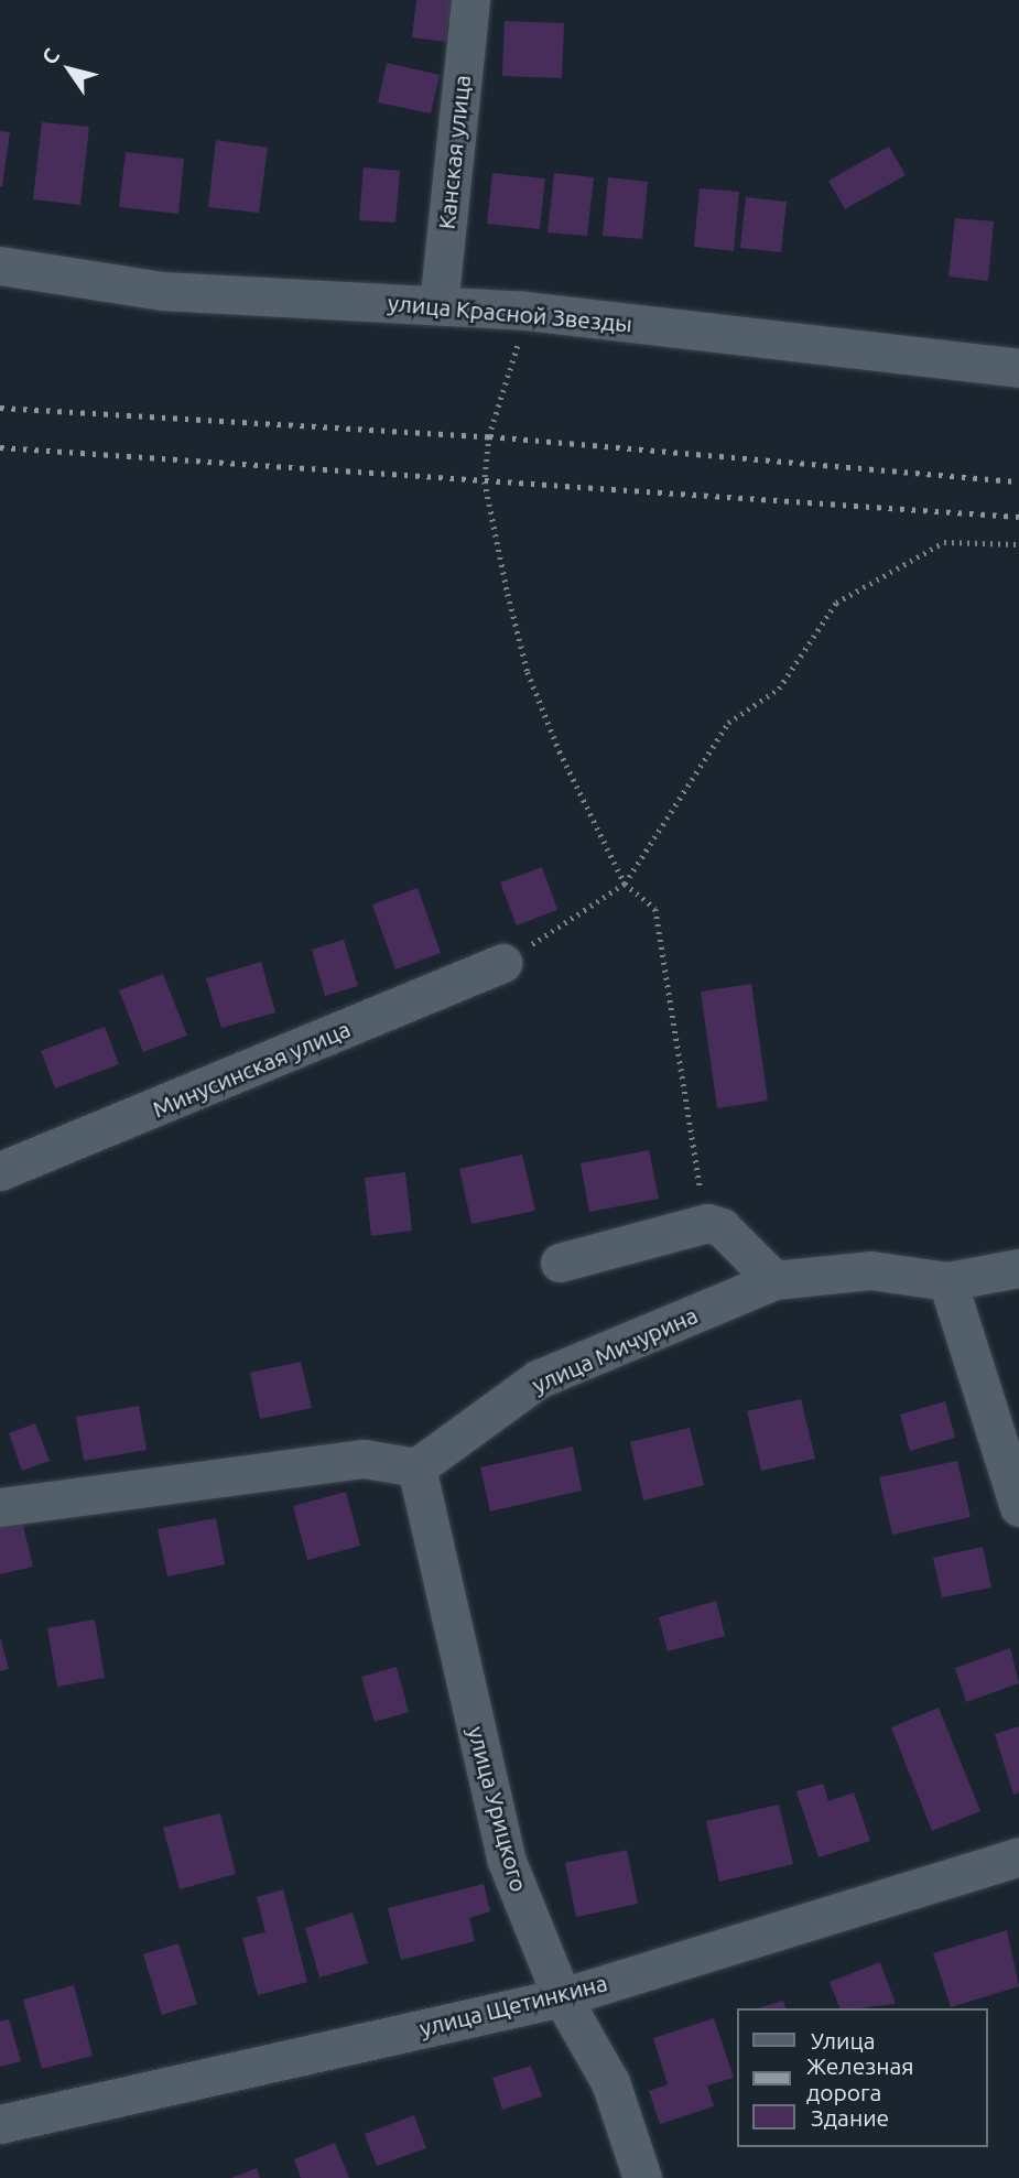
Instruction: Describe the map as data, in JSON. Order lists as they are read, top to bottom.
{
  "streets": {
    "street": [
      "Канская улица",
      "улица Красной Звезды",
      "Минусинская улица",
      "улица Мичурина",
      "улица Урицкого",
      "улица Щетинкина"
    ]
  },
  "crossings": [
    ["Канская улица", "улица Красной Звезды"],
    ["улица Мичурина", "улица Урицкого"],
    ["улица Урицкого", "улица Щетинкина"]
  ],
  "legend": ["Улица", "Железная дорога", "Здание"],
  "north": "top left"
}
